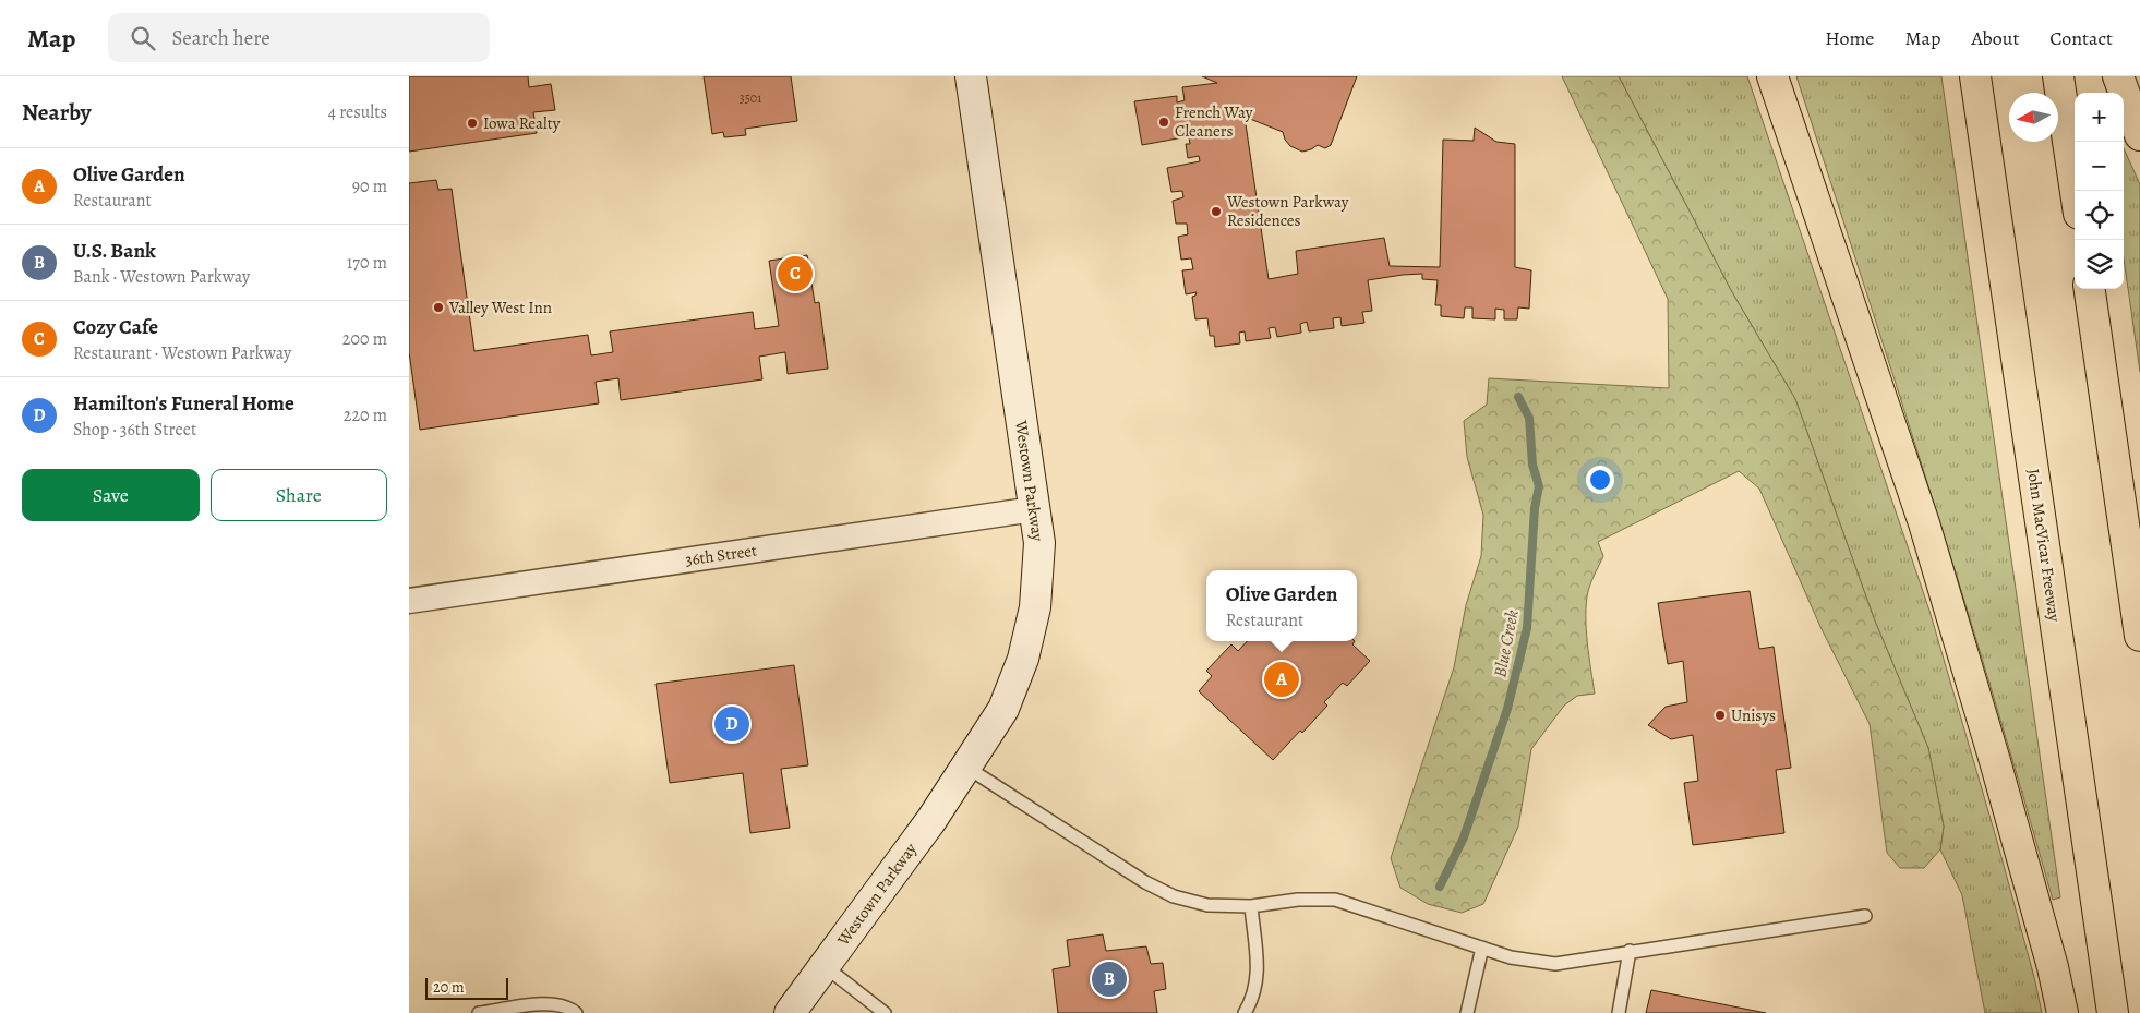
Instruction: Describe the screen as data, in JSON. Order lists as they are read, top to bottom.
{
  "streets": {
    "highway": ["John MacVicar Freeway"],
    "street": ["Westown Parkway", "36th Street"]
  },
  "crossings": [
    ["Westown Parkway", "36th Street"]
  ],
  "water": ["Blue Creek"],
  "places": [
    "French Way Cleaners",
    "Iowa Realty",
    "Westown Parkway Residences",
    "Valley West Inn",
    "Unisys"
  ],
  "house_numbers": ["3501"],
  "scale_bar": "20 m",
  "north": "left",
  "page": {
    "header": "Map",
    "search": "Search here",
    "nav": [
      "Home",
      "Map",
      "About",
      "Contact"
    ],
    "heading": ["Nearby", "4 results"],
    "map_buttons": ["+", "−"],
    "list": [
      {
        "mark": "A",
        "name": "Olive Garden",
        "note": "Restaurant",
        "value": "90 m"
      },
      {
        "mark": "B",
        "name": "U.S. Bank",
        "note": "Bank · Westown Parkway",
        "value": "170 m"
      },
      {
        "mark": "C",
        "name": "Cozy Cafe",
        "note": "Restaurant · Westown Parkway",
        "value": "200 m"
      },
      {
        "mark": "D",
        "name": "Hamilton's Funeral Home",
        "note": "Shop · 36th Street",
        "value": "220 m"
      }
    ],
    "pins": [
      "C",
      "A",
      "D",
      "B"
    ],
    "buttons": ["Save", "Share"],
    "popup": ["Olive Garden", "Restaurant"],
    "scale": "20 m"
  }
}
